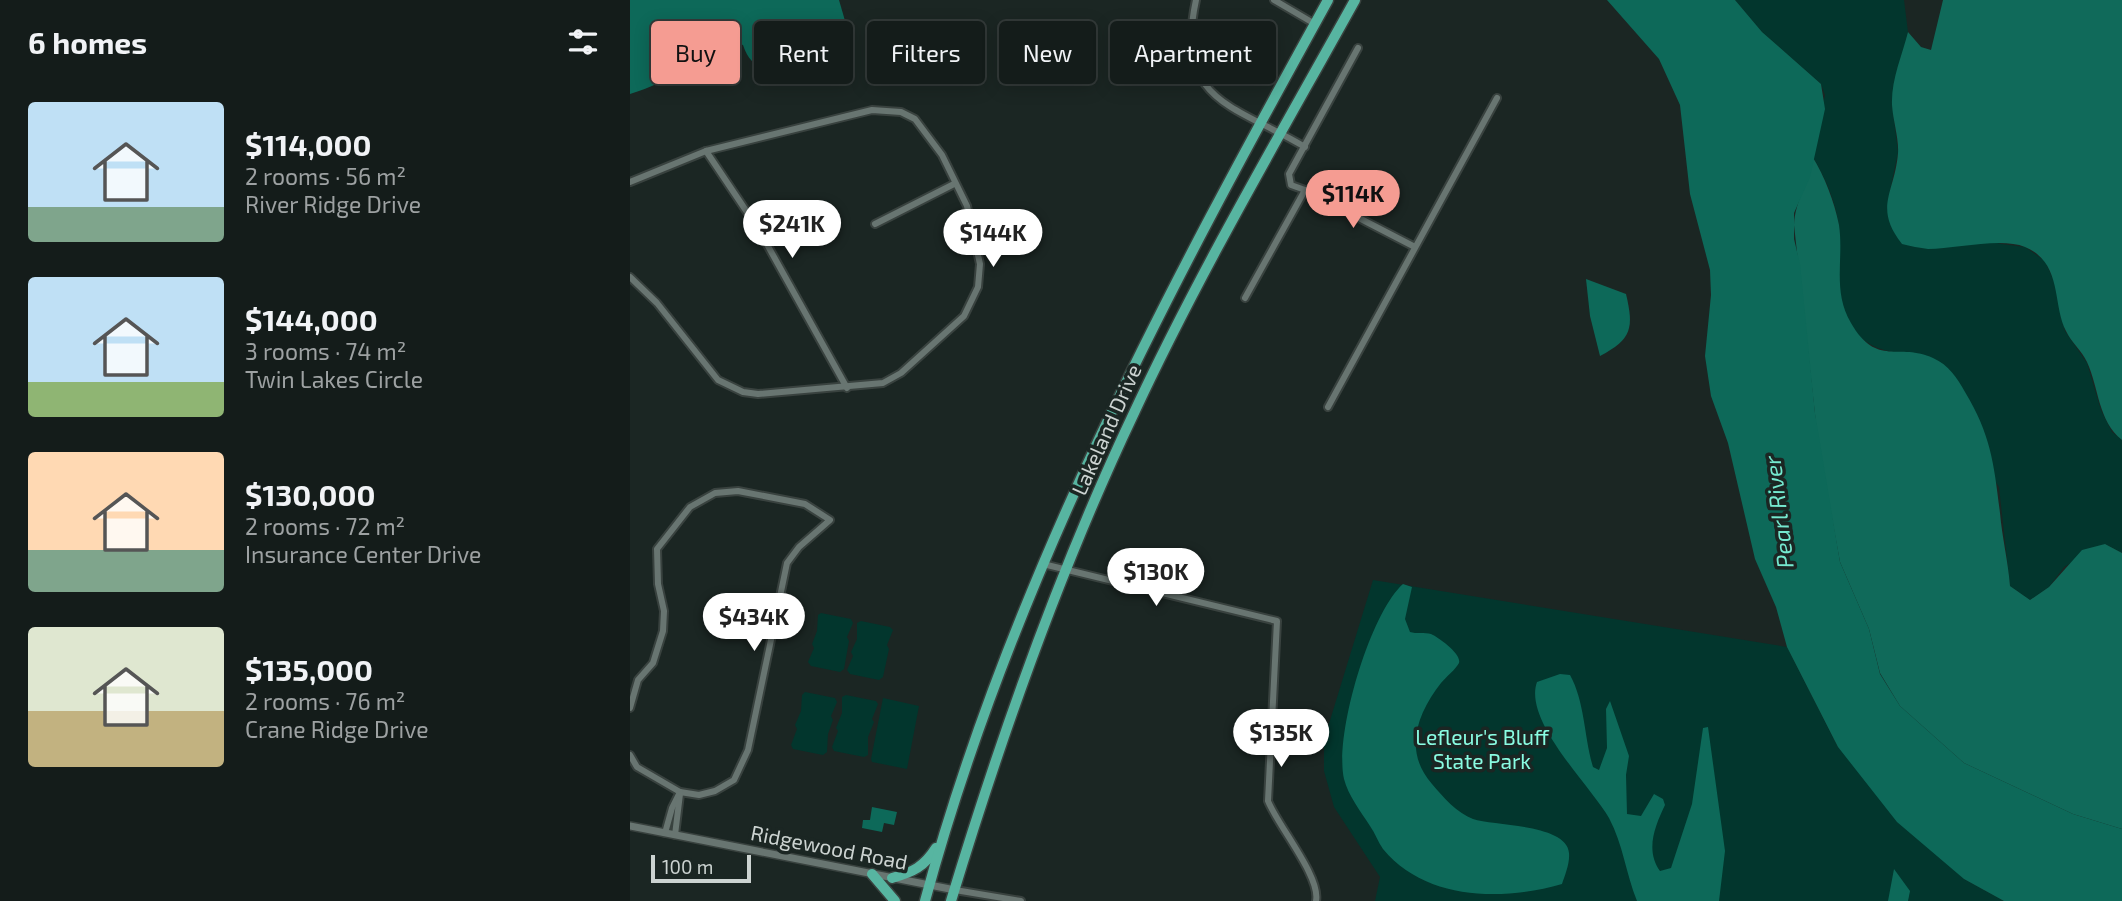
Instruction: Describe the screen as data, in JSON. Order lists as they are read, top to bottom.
{
  "streets": {
    "highway": ["Lakeland Drive"],
    "street": ["Ridgewood Road"]
  },
  "crossings": [
    ["Lakeland Drive", "Ridgewood Road"]
  ],
  "water": ["Pearl River"],
  "parks": ["Lefleur's Bluff State Park"],
  "scale_bar": "100 m",
  "page": {
    "heading": "6 homes",
    "chip": [
      "Buy",
      "Rent",
      "Filters",
      "New",
      "Apartment"
    ],
    "list": [
      {
        "name": "$114,000",
        "note": "2 rooms · 56 m² · River Ridge Drive"
      },
      {
        "name": "$144,000",
        "note": "3 rooms · 74 m² · Twin Lakes Circle"
      },
      {
        "name": "$130,000",
        "note": "2 rooms · 72 m² · Insurance Center Drive"
      },
      {
        "name": "$135,000",
        "note": "2 rooms · 76 m² · Crane Ridge Drive"
      }
    ],
    "price": [
      "$114K",
      "$241K",
      "$144K",
      "$130K",
      "$434K",
      "$135K"
    ],
    "scale": "100 m"
  }
}
